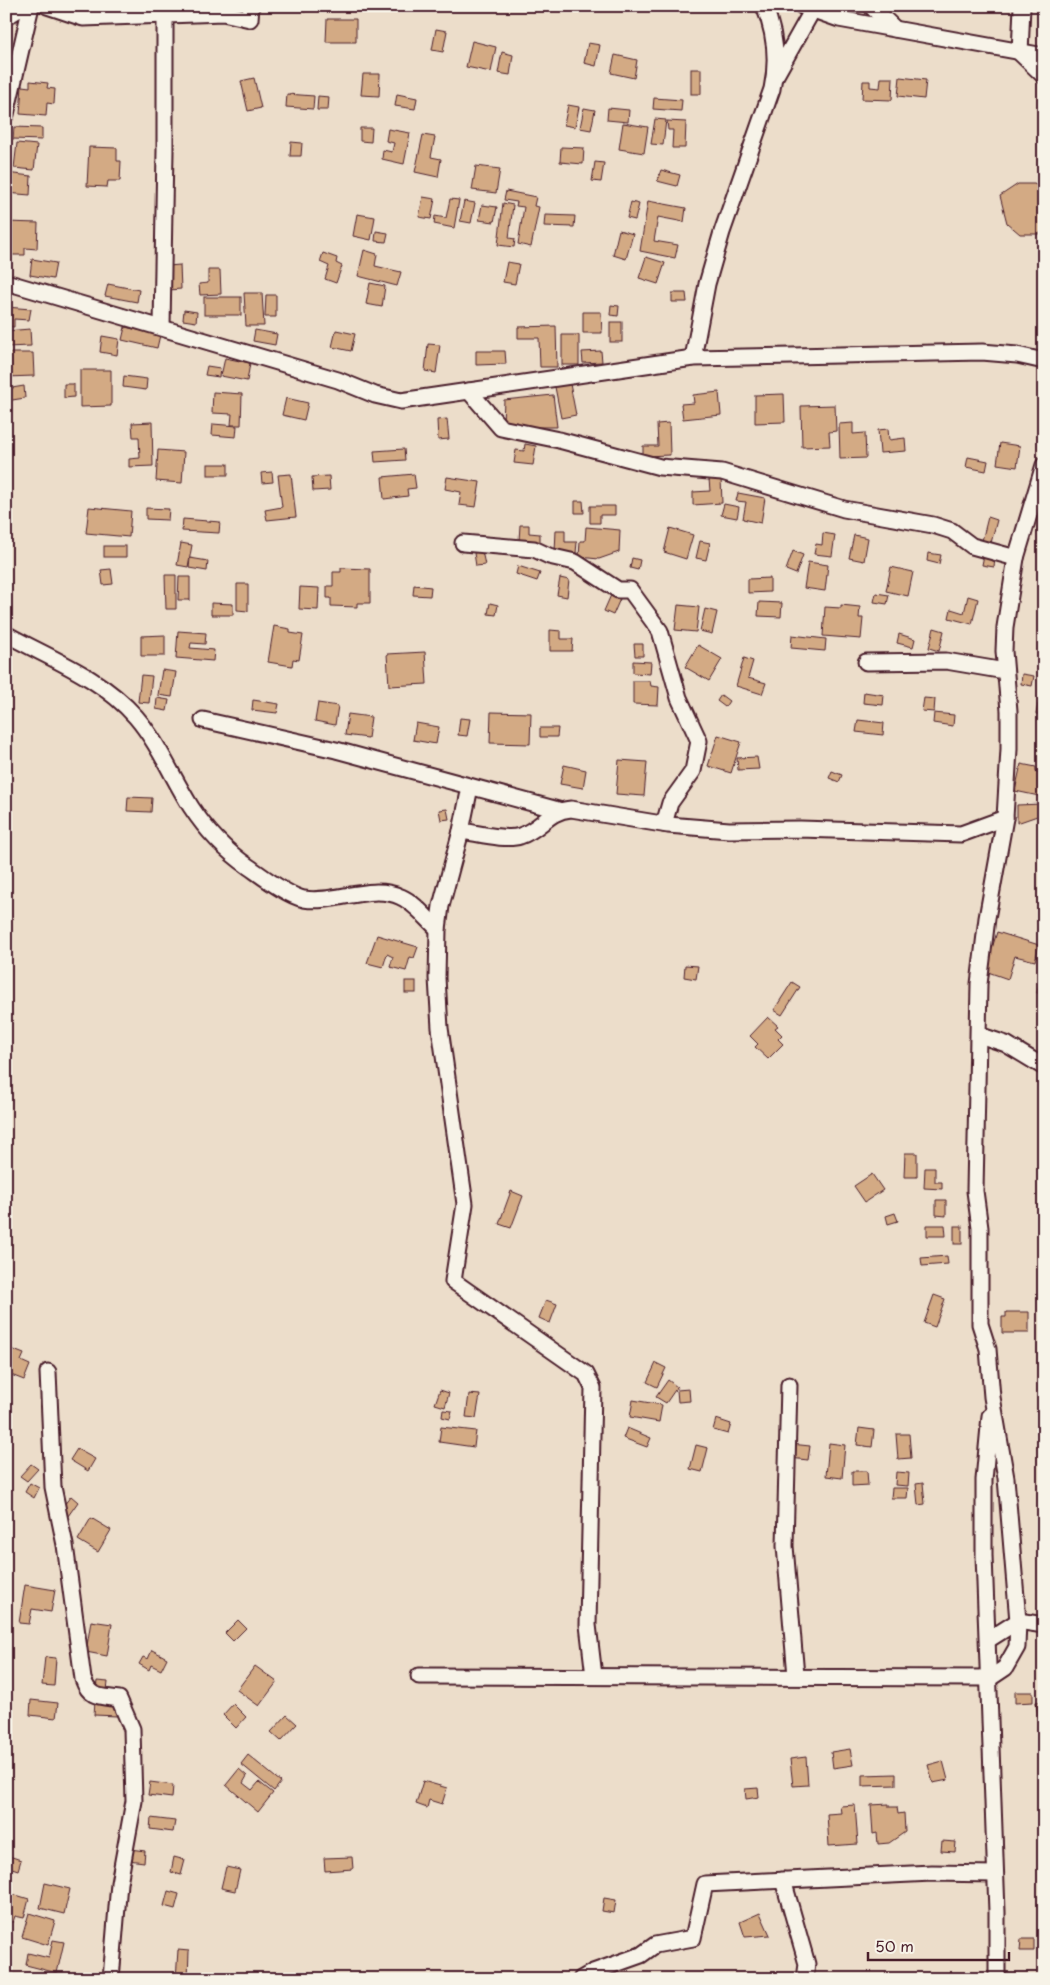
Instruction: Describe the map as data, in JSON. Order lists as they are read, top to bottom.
{
  "scale_bar": "50 m"
}
